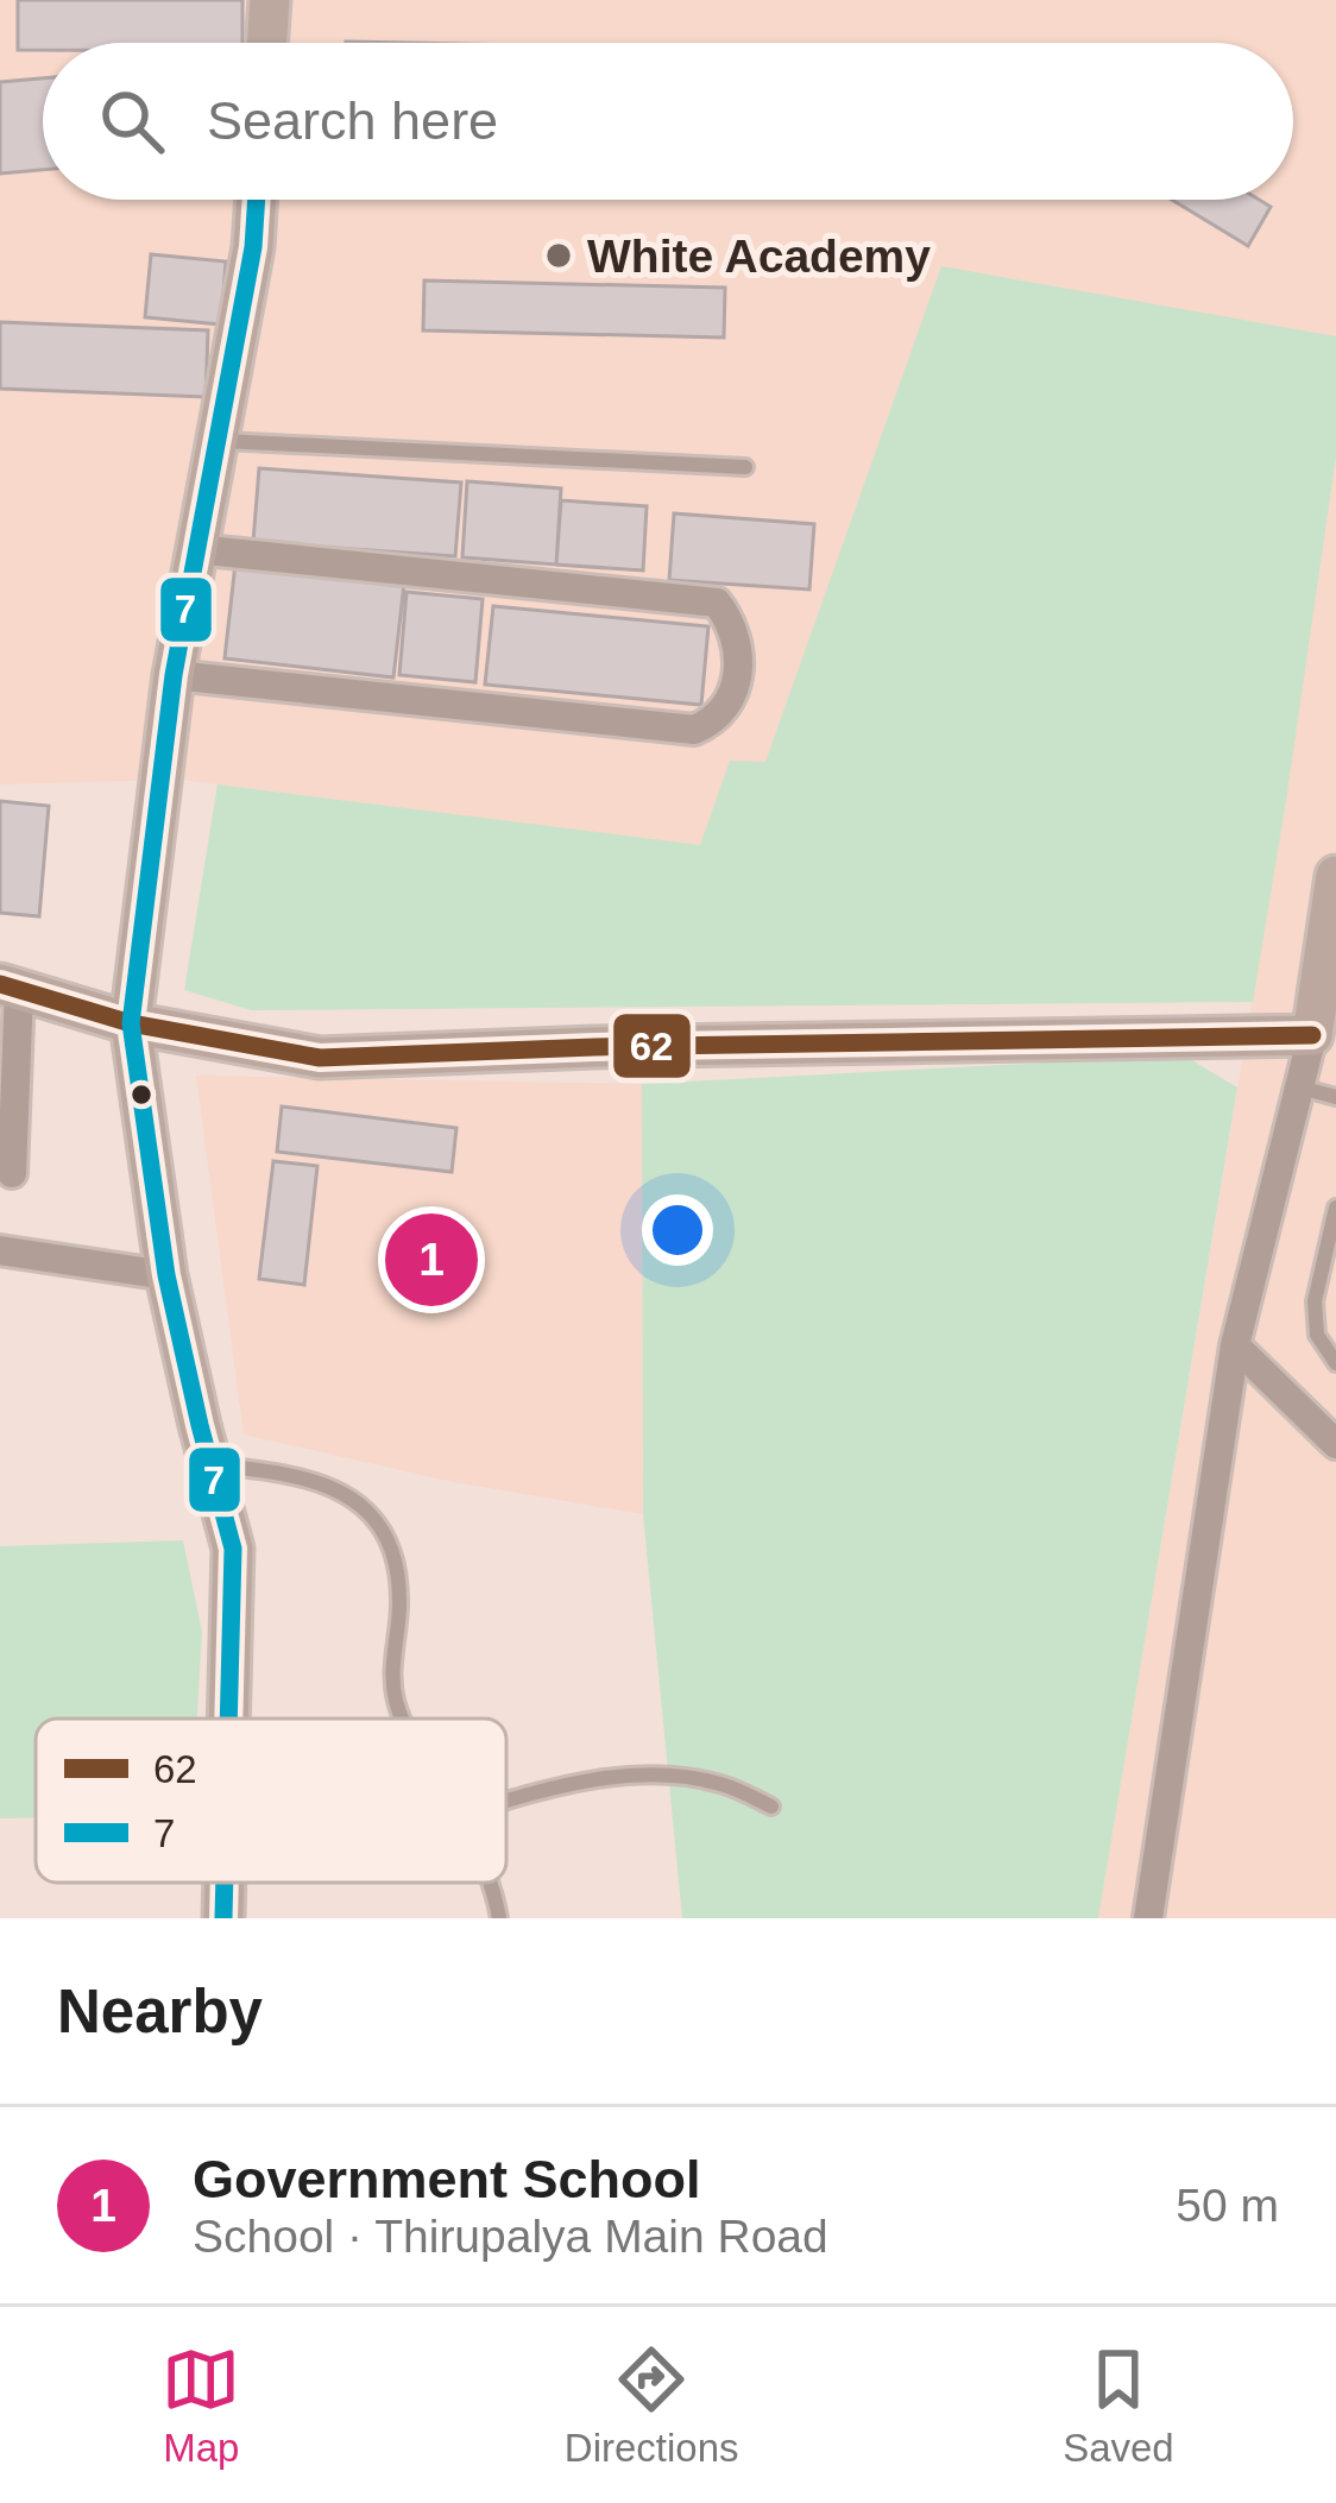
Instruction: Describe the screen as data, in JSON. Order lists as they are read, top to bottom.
{
  "places": ["White Academy"],
  "lines": ["transit line 7", "transit line 62"],
  "legend": ["62", "7"],
  "page": {
    "search": "Search here",
    "pins": "1",
    "heading": "Nearby",
    "list": [
      {
        "mark": "1",
        "name": "Government School",
        "note": "School · Thirupalya Main Road",
        "value": "50 m"
      }
    ],
    "nav": ["Map", "Directions", "Saved"]
  }
}
